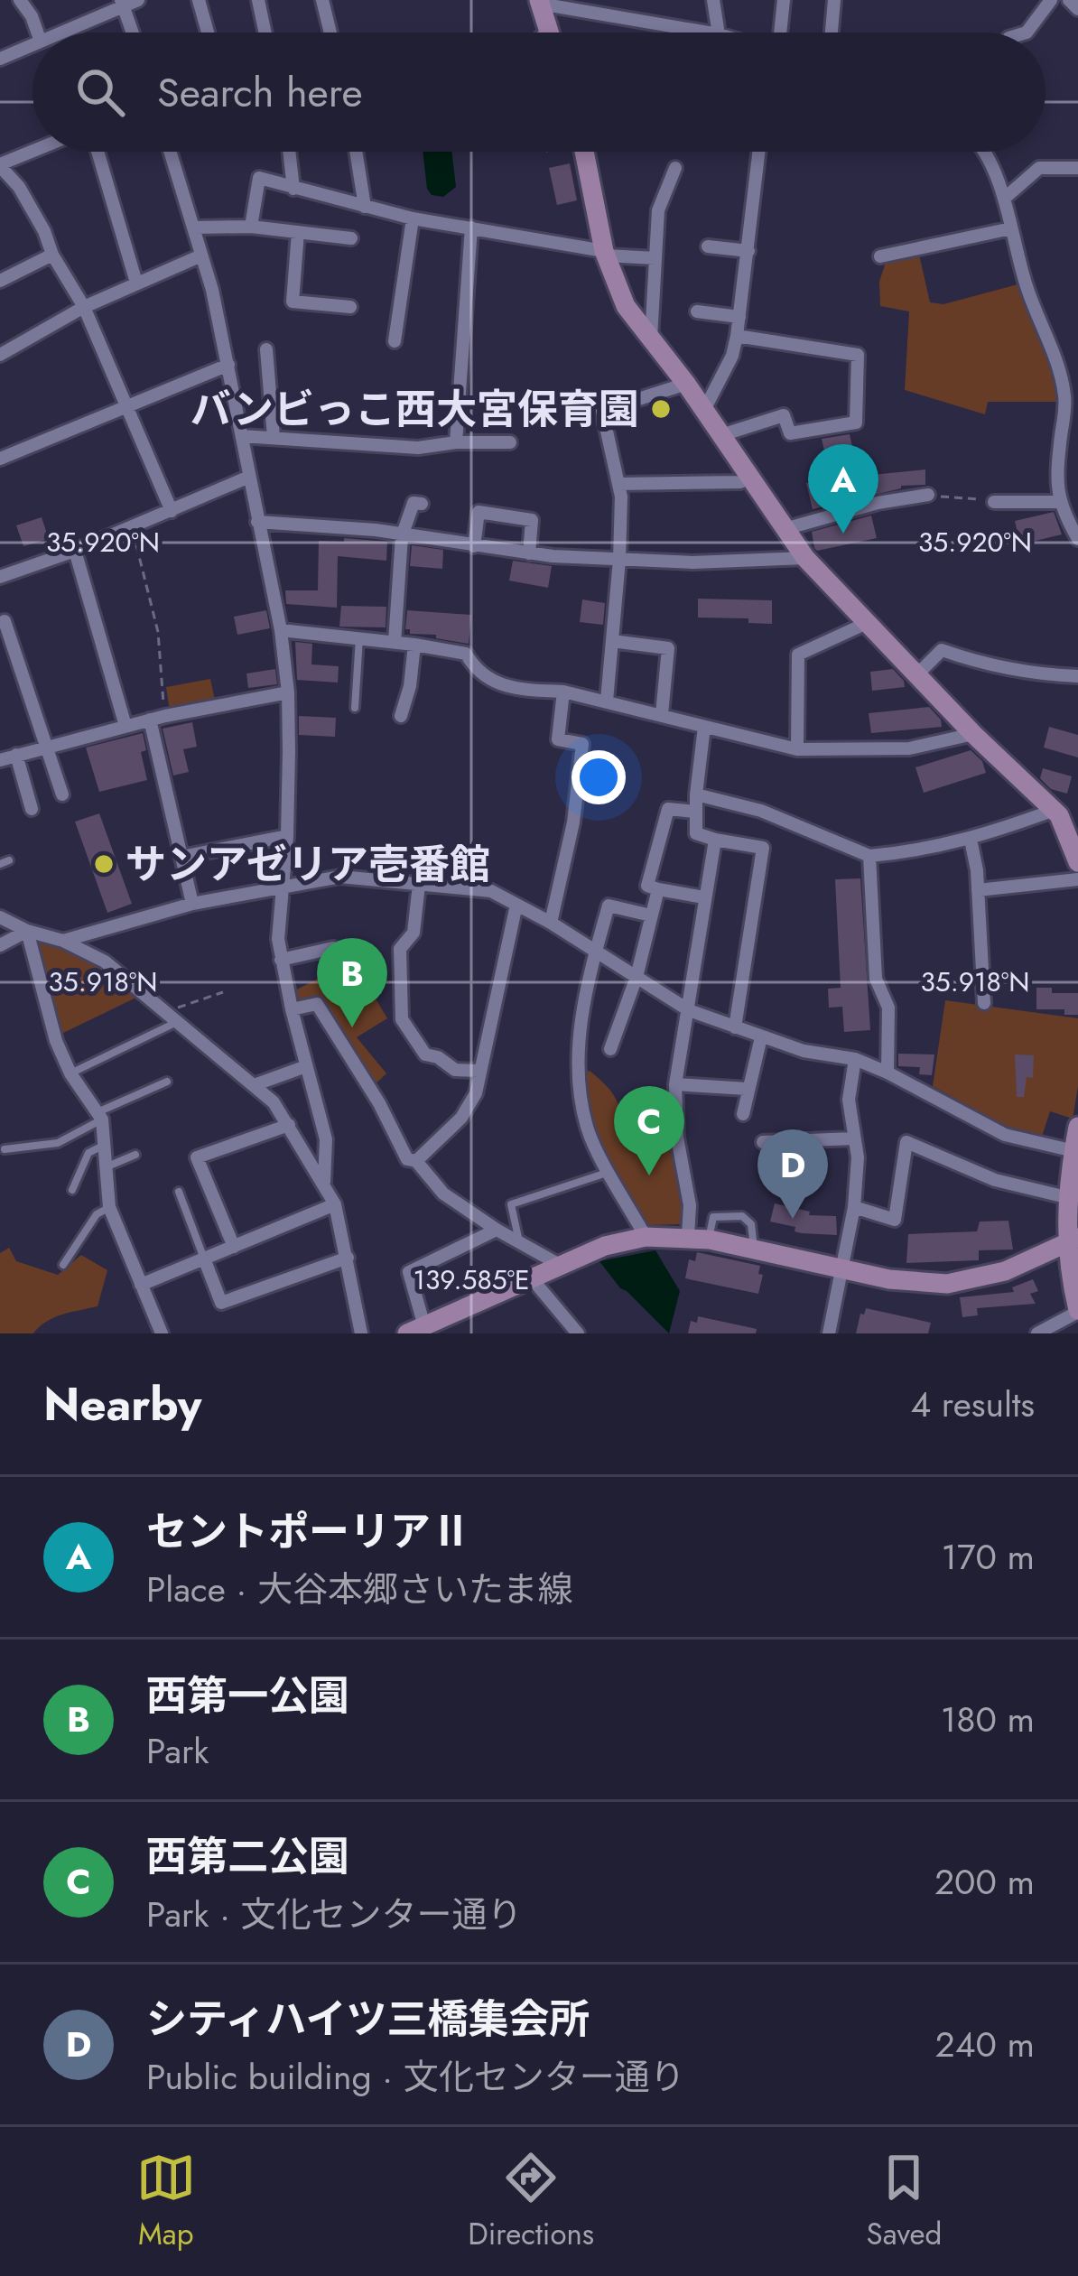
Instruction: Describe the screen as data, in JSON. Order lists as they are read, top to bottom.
{
  "places": ["バンビっこ西大宮保育園", "サンアゼリア壱番館"],
  "page": {
    "search": "Search here",
    "pins": [
      "A",
      "B",
      "C",
      "D"
    ],
    "heading": ["Nearby", "4 results"],
    "list": [
      {
        "mark": "A",
        "name": "セントポーリアⅡ",
        "note": "Place · 大谷本郷さいたま線",
        "value": "170 m"
      },
      {
        "mark": "B",
        "name": "西第一公園",
        "note": "Park",
        "value": "180 m"
      },
      {
        "mark": "C",
        "name": "西第二公園",
        "note": "Park · 文化センター通り",
        "value": "200 m"
      },
      {
        "mark": "D",
        "name": "シティハイツ三橋集会所",
        "note": "Public building · 文化センター通り",
        "value": "240 m"
      }
    ],
    "nav": ["Map", "Directions", "Saved"]
  },
  "coordinates": ["35.920°N", "35.918°N", "139.585°E"]
}
